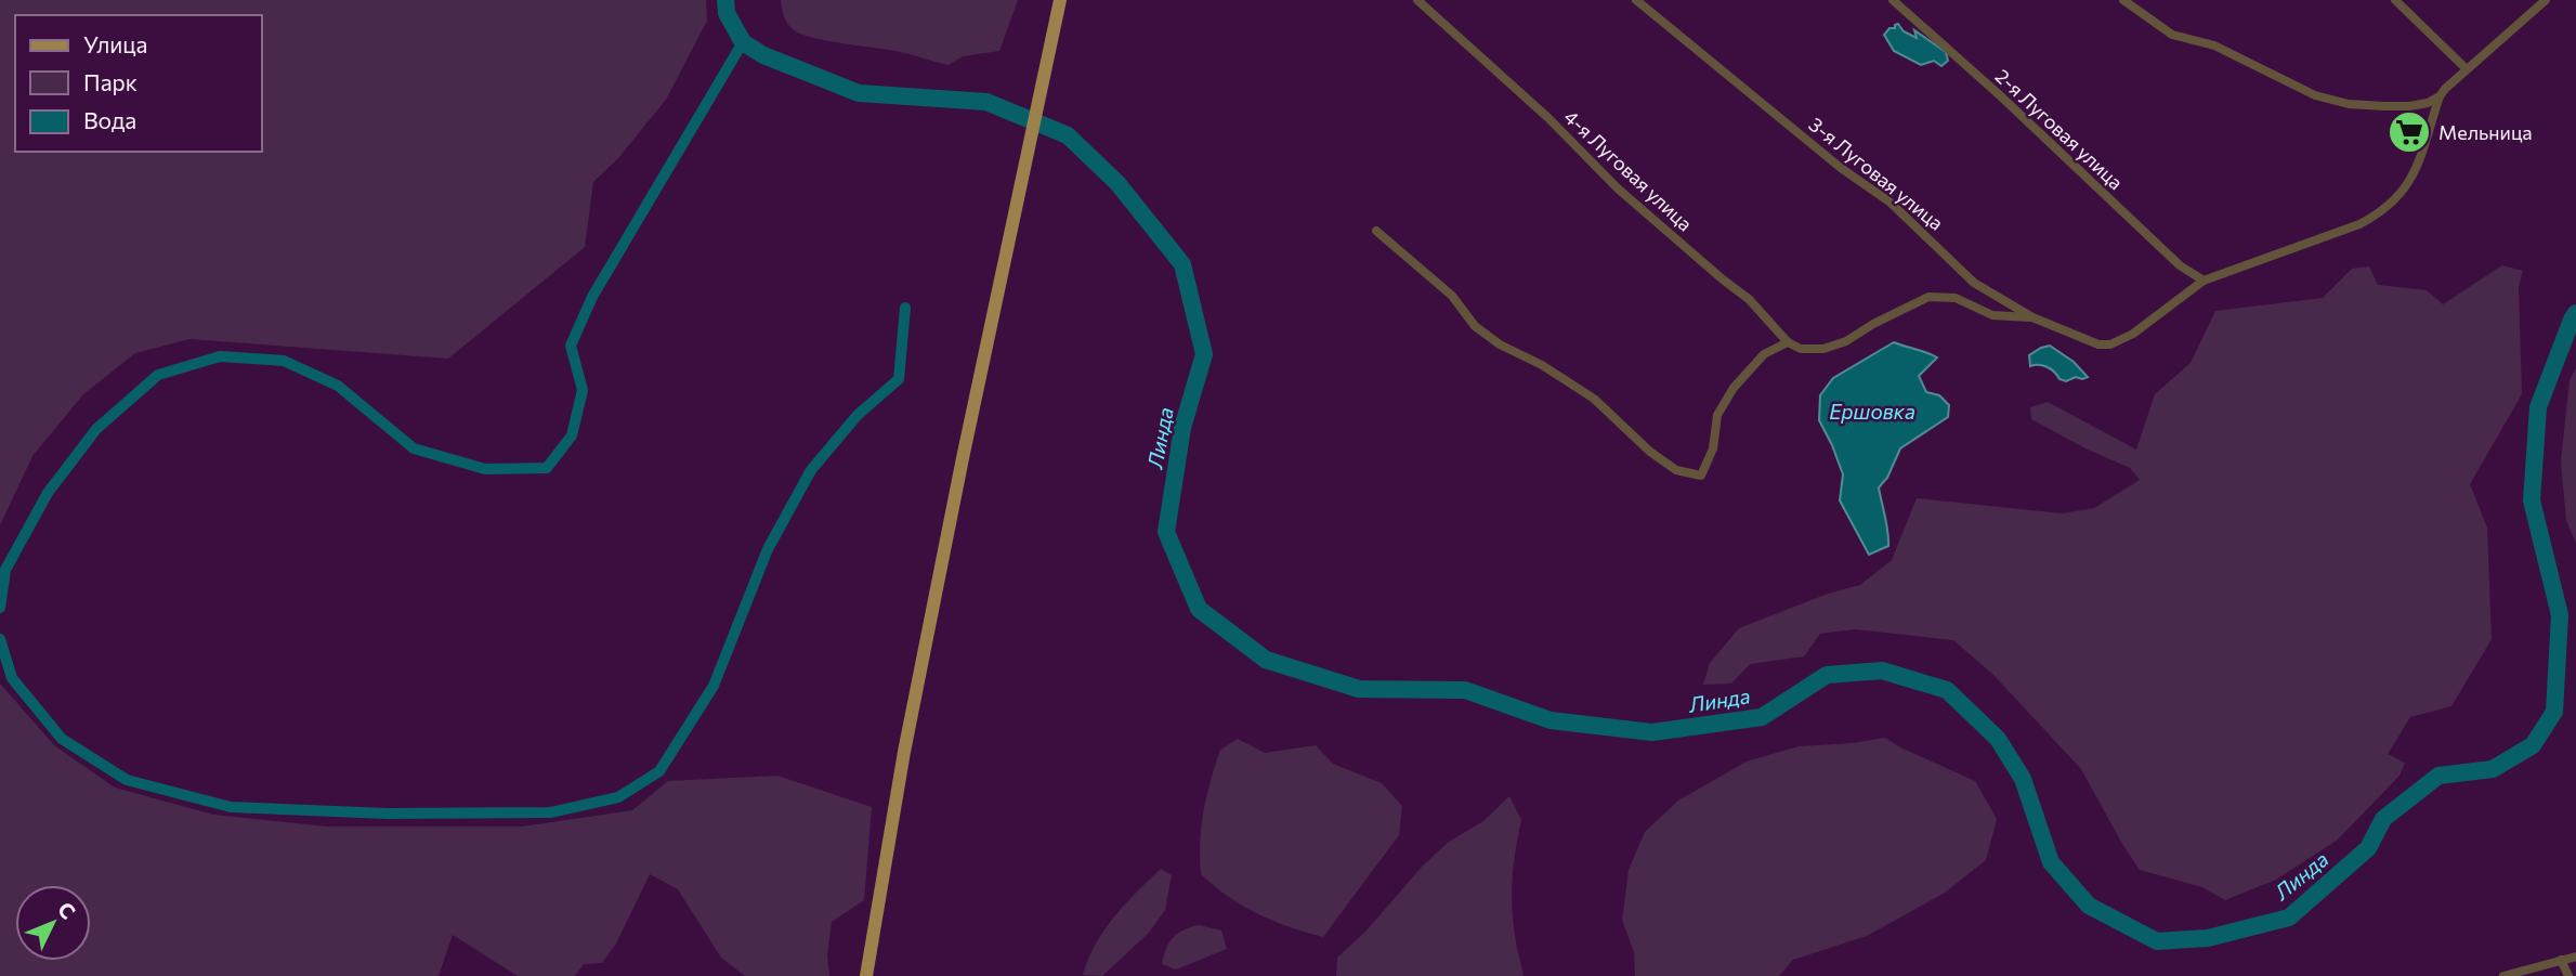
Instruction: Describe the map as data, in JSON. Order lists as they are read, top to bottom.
{
  "streets": {
    "street": ["2-я Луговая улица", "4-я Луговая улица", "3-я Луговая улица"]
  },
  "crossings": [
    ["2-я Луговая улица", "3-я Луговая улица"]
  ],
  "water": ["Ершовка", "Линда"],
  "places": {
    "supermarket": ["Мельница"]
  },
  "legend": ["Улица", "Парк", "Вода"],
  "north": "top right"
}
